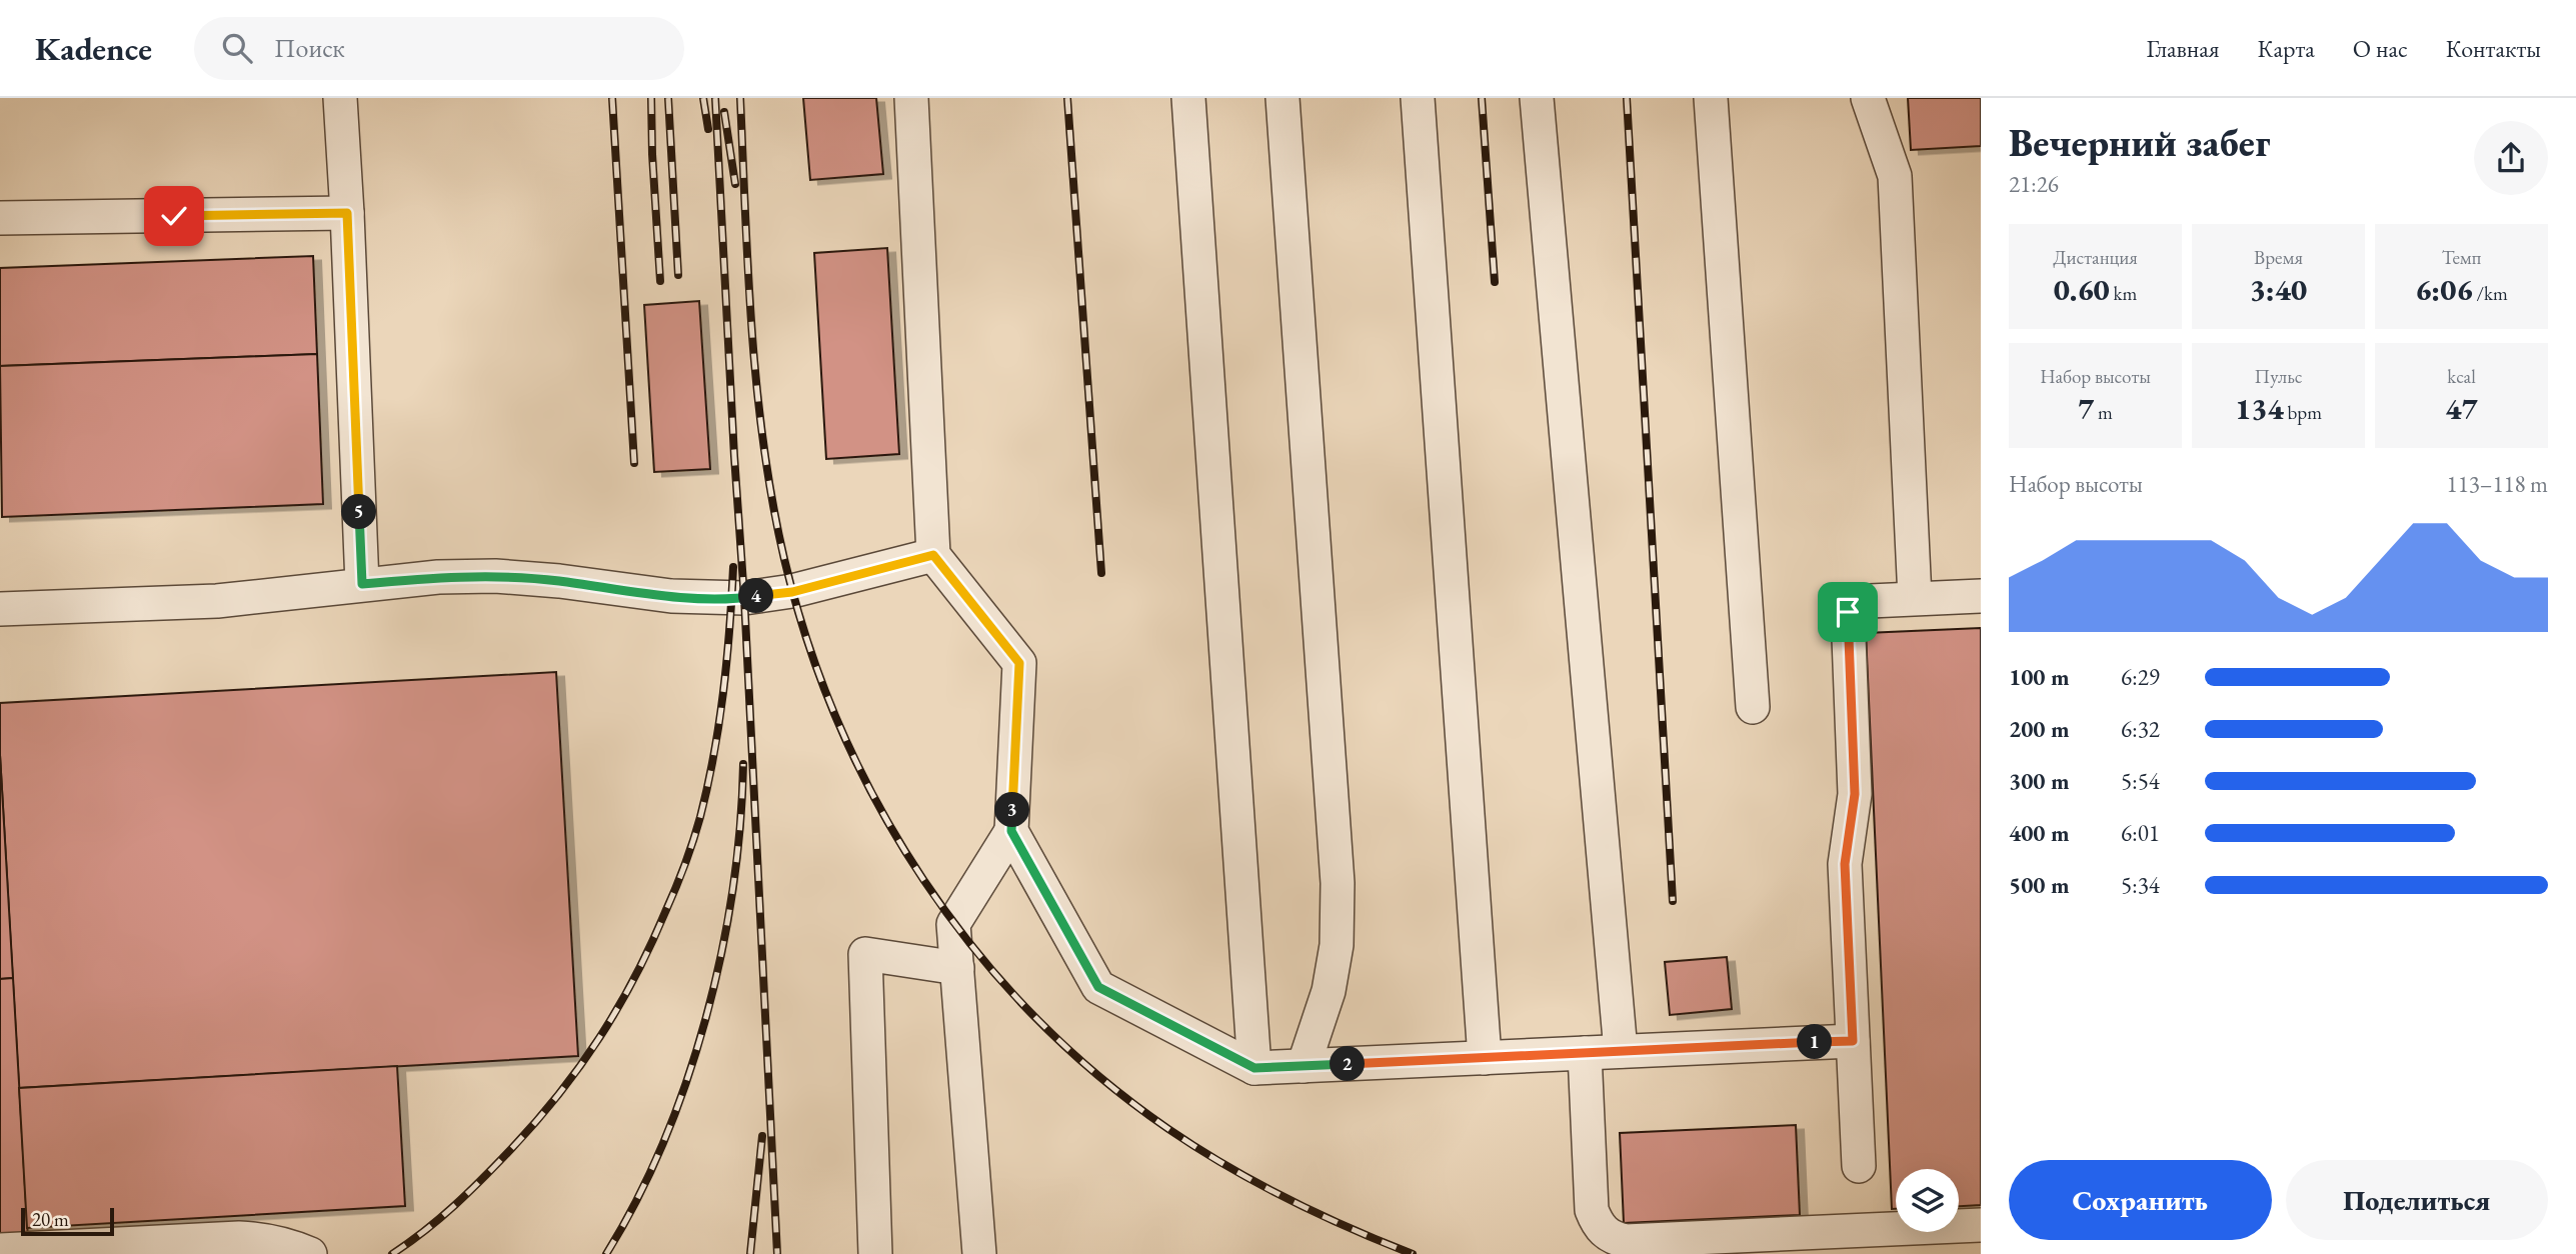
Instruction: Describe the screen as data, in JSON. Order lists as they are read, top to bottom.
{
  "scale_bar": "20 m",
  "page": {
    "header": "Kadence",
    "search": "Поиск",
    "nav": [
      "Главная",
      "Карта",
      "О нас",
      "Контакты"
    ],
    "heading": ["Вечерний забег", "21:26"],
    "stats": [
      ["Дистанция", "0.60 km"],
      ["Время", "3:40"],
      ["Темп", "6:06 /km"],
      ["Набор высоты", "7 m"],
      ["Пульс", "134 bpm"],
      ["kcal", "47"]
    ],
    "chart": ["Набор высоты", "113–118 m"],
    "pins": [
      "5",
      "4",
      "3",
      "1",
      "2"
    ],
    "list": [
      {
        "name": "100 m",
        "note": "6:29"
      },
      {
        "name": "200 m",
        "note": "6:32"
      },
      {
        "name": "300 m",
        "note": "5:54"
      },
      {
        "name": "400 m",
        "note": "6:01"
      },
      {
        "name": "500 m",
        "note": "5:34"
      }
    ],
    "buttons": ["Сохранить", "Поделиться"],
    "scale": "20 m"
  }
}
